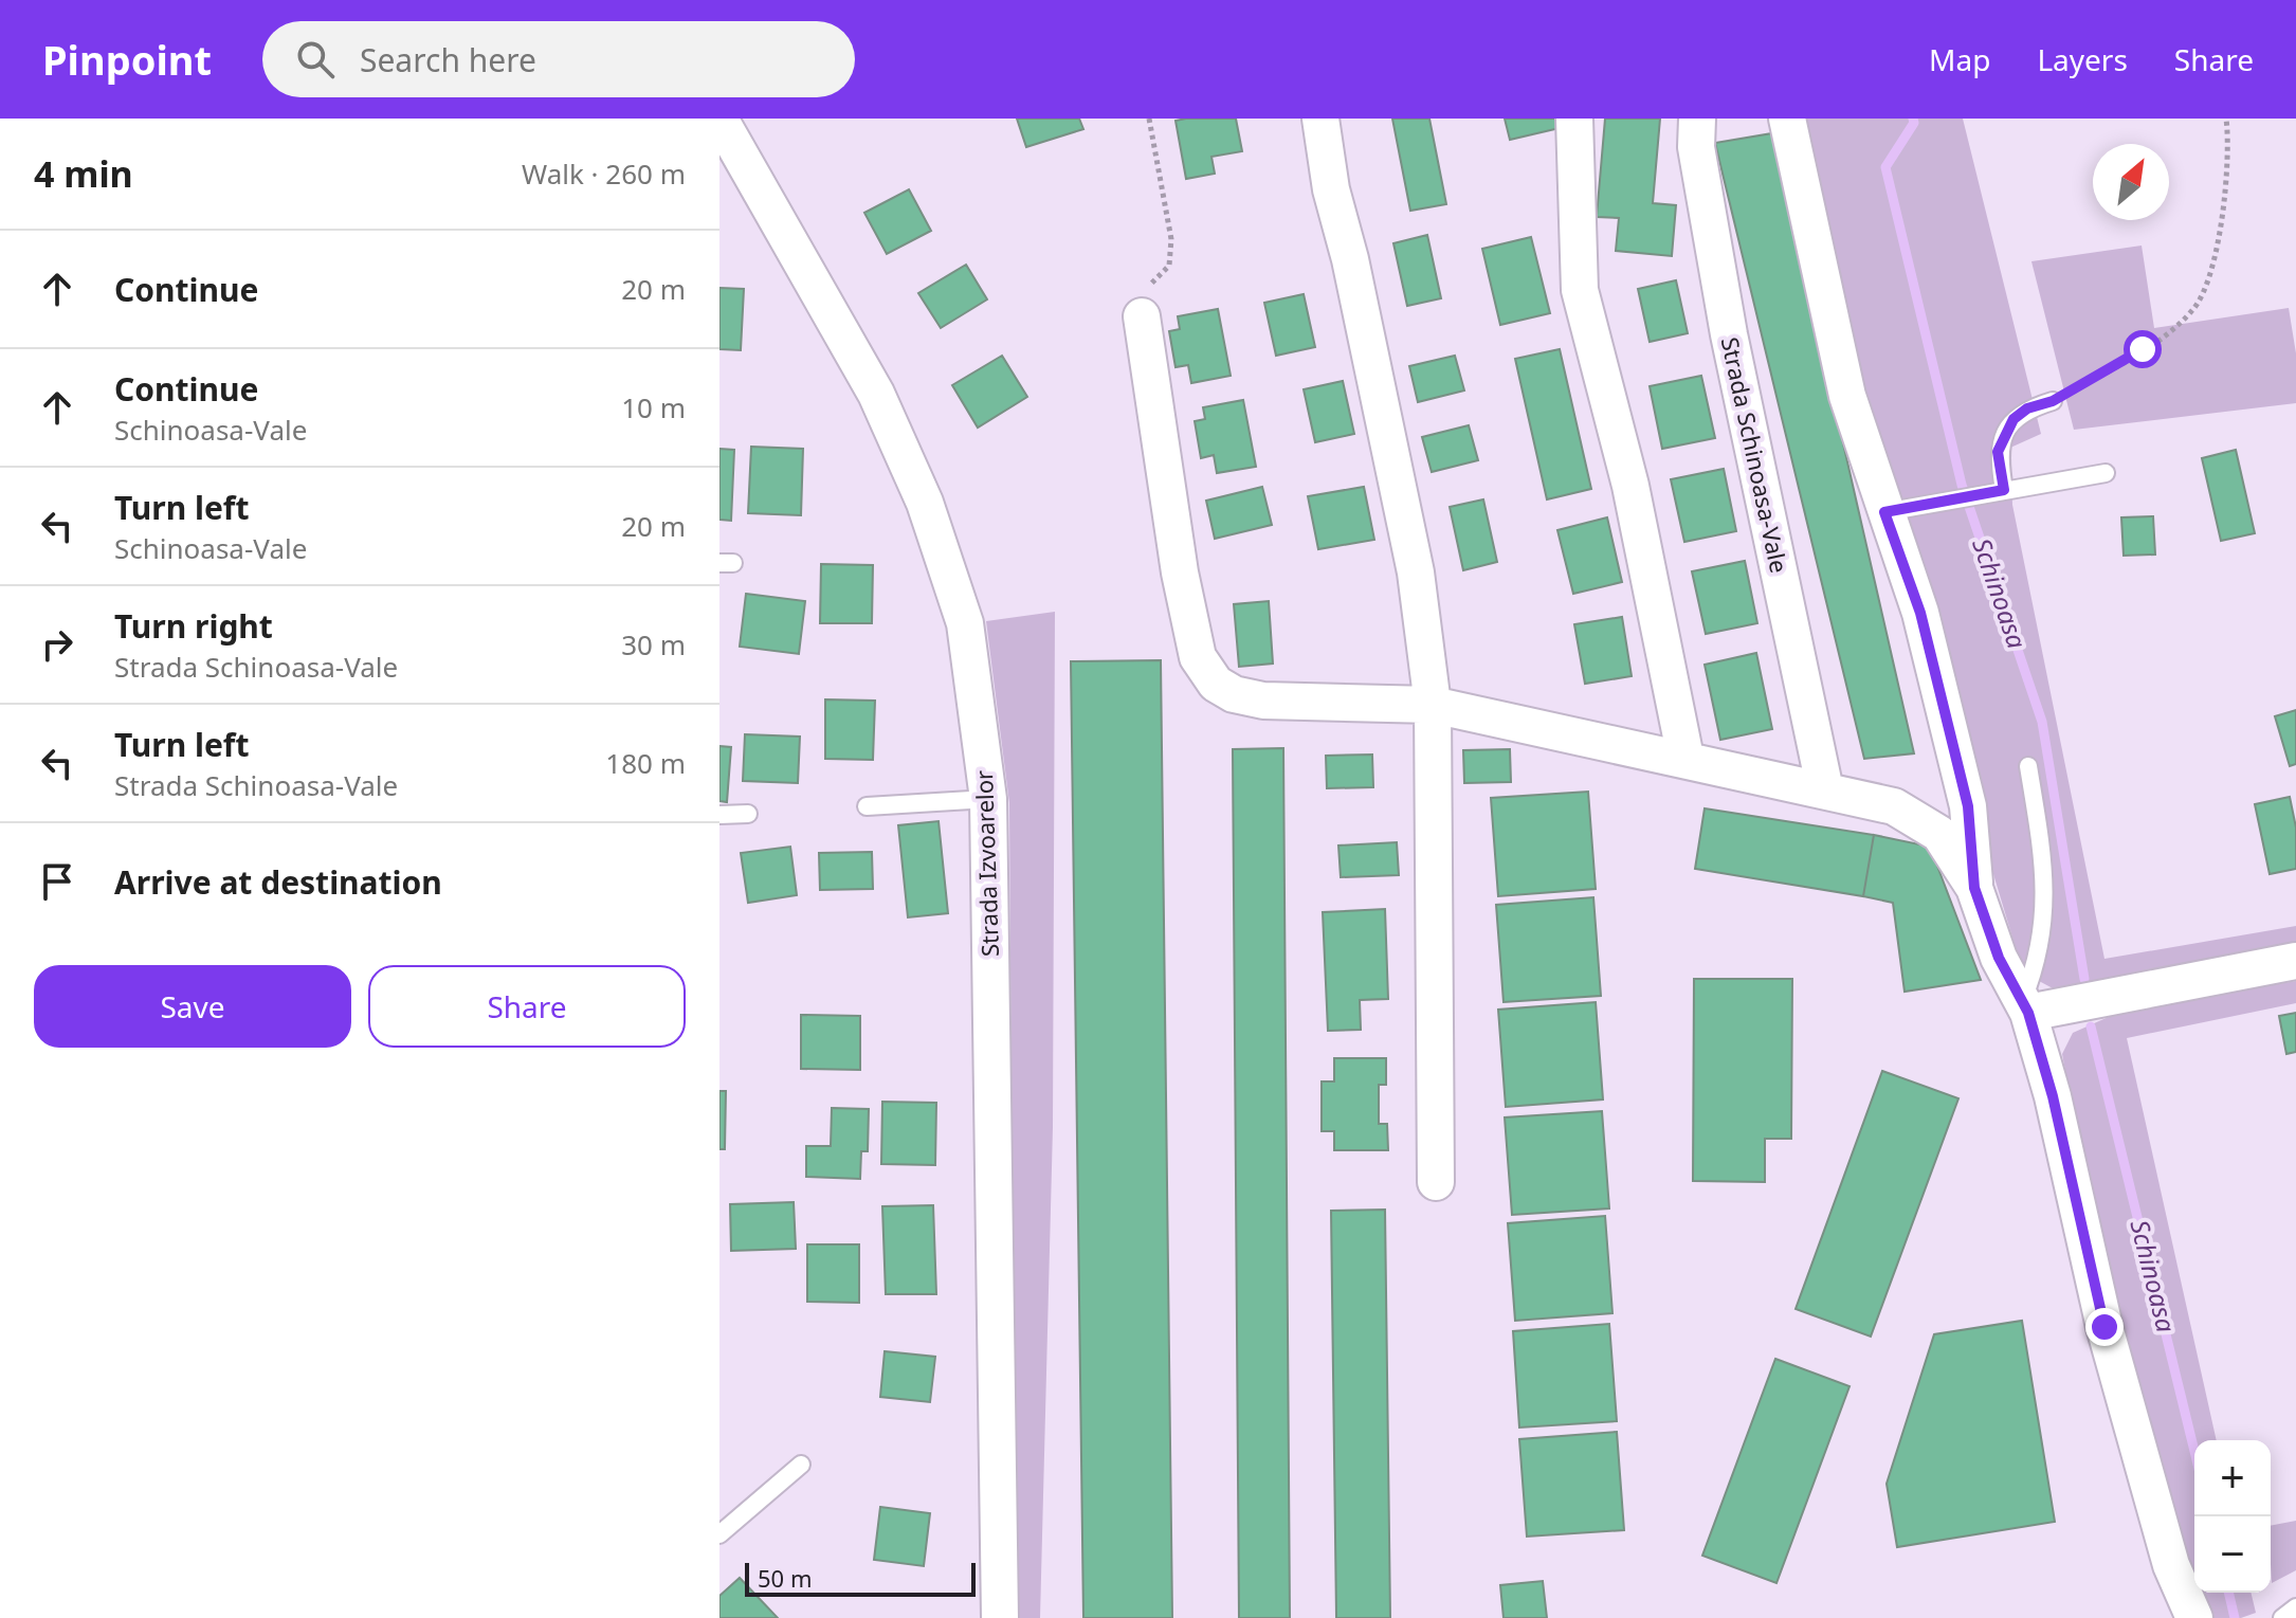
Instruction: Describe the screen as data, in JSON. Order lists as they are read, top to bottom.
{
  "streets": {
    "street": ["Strada Schinoasa-Vale", "Strada Izvoarelor"]
  },
  "water": ["Schinoasa"],
  "scale_bar": "50 m",
  "north": "top right",
  "page": {
    "header": "Pinpoint",
    "search": "Search here",
    "nav": ["Map", "Layers", "Share"],
    "heading": ["4 min", "Walk · 260 m"],
    "list": [
      ["Continue", "20 m"],
      ["Continue", "Schinoasa-Vale", "10 m"],
      ["Turn left", "Schinoasa-Vale", "20 m"],
      ["Turn right", "Strada Schinoasa-Vale", "30 m"],
      ["Turn left", "Strada Schinoasa-Vale", "180 m"],
      "Arrive at destination"
    ],
    "buttons": ["Save", "Share"],
    "map_buttons": ["+", "−"],
    "scale": "50 m"
  }
}
